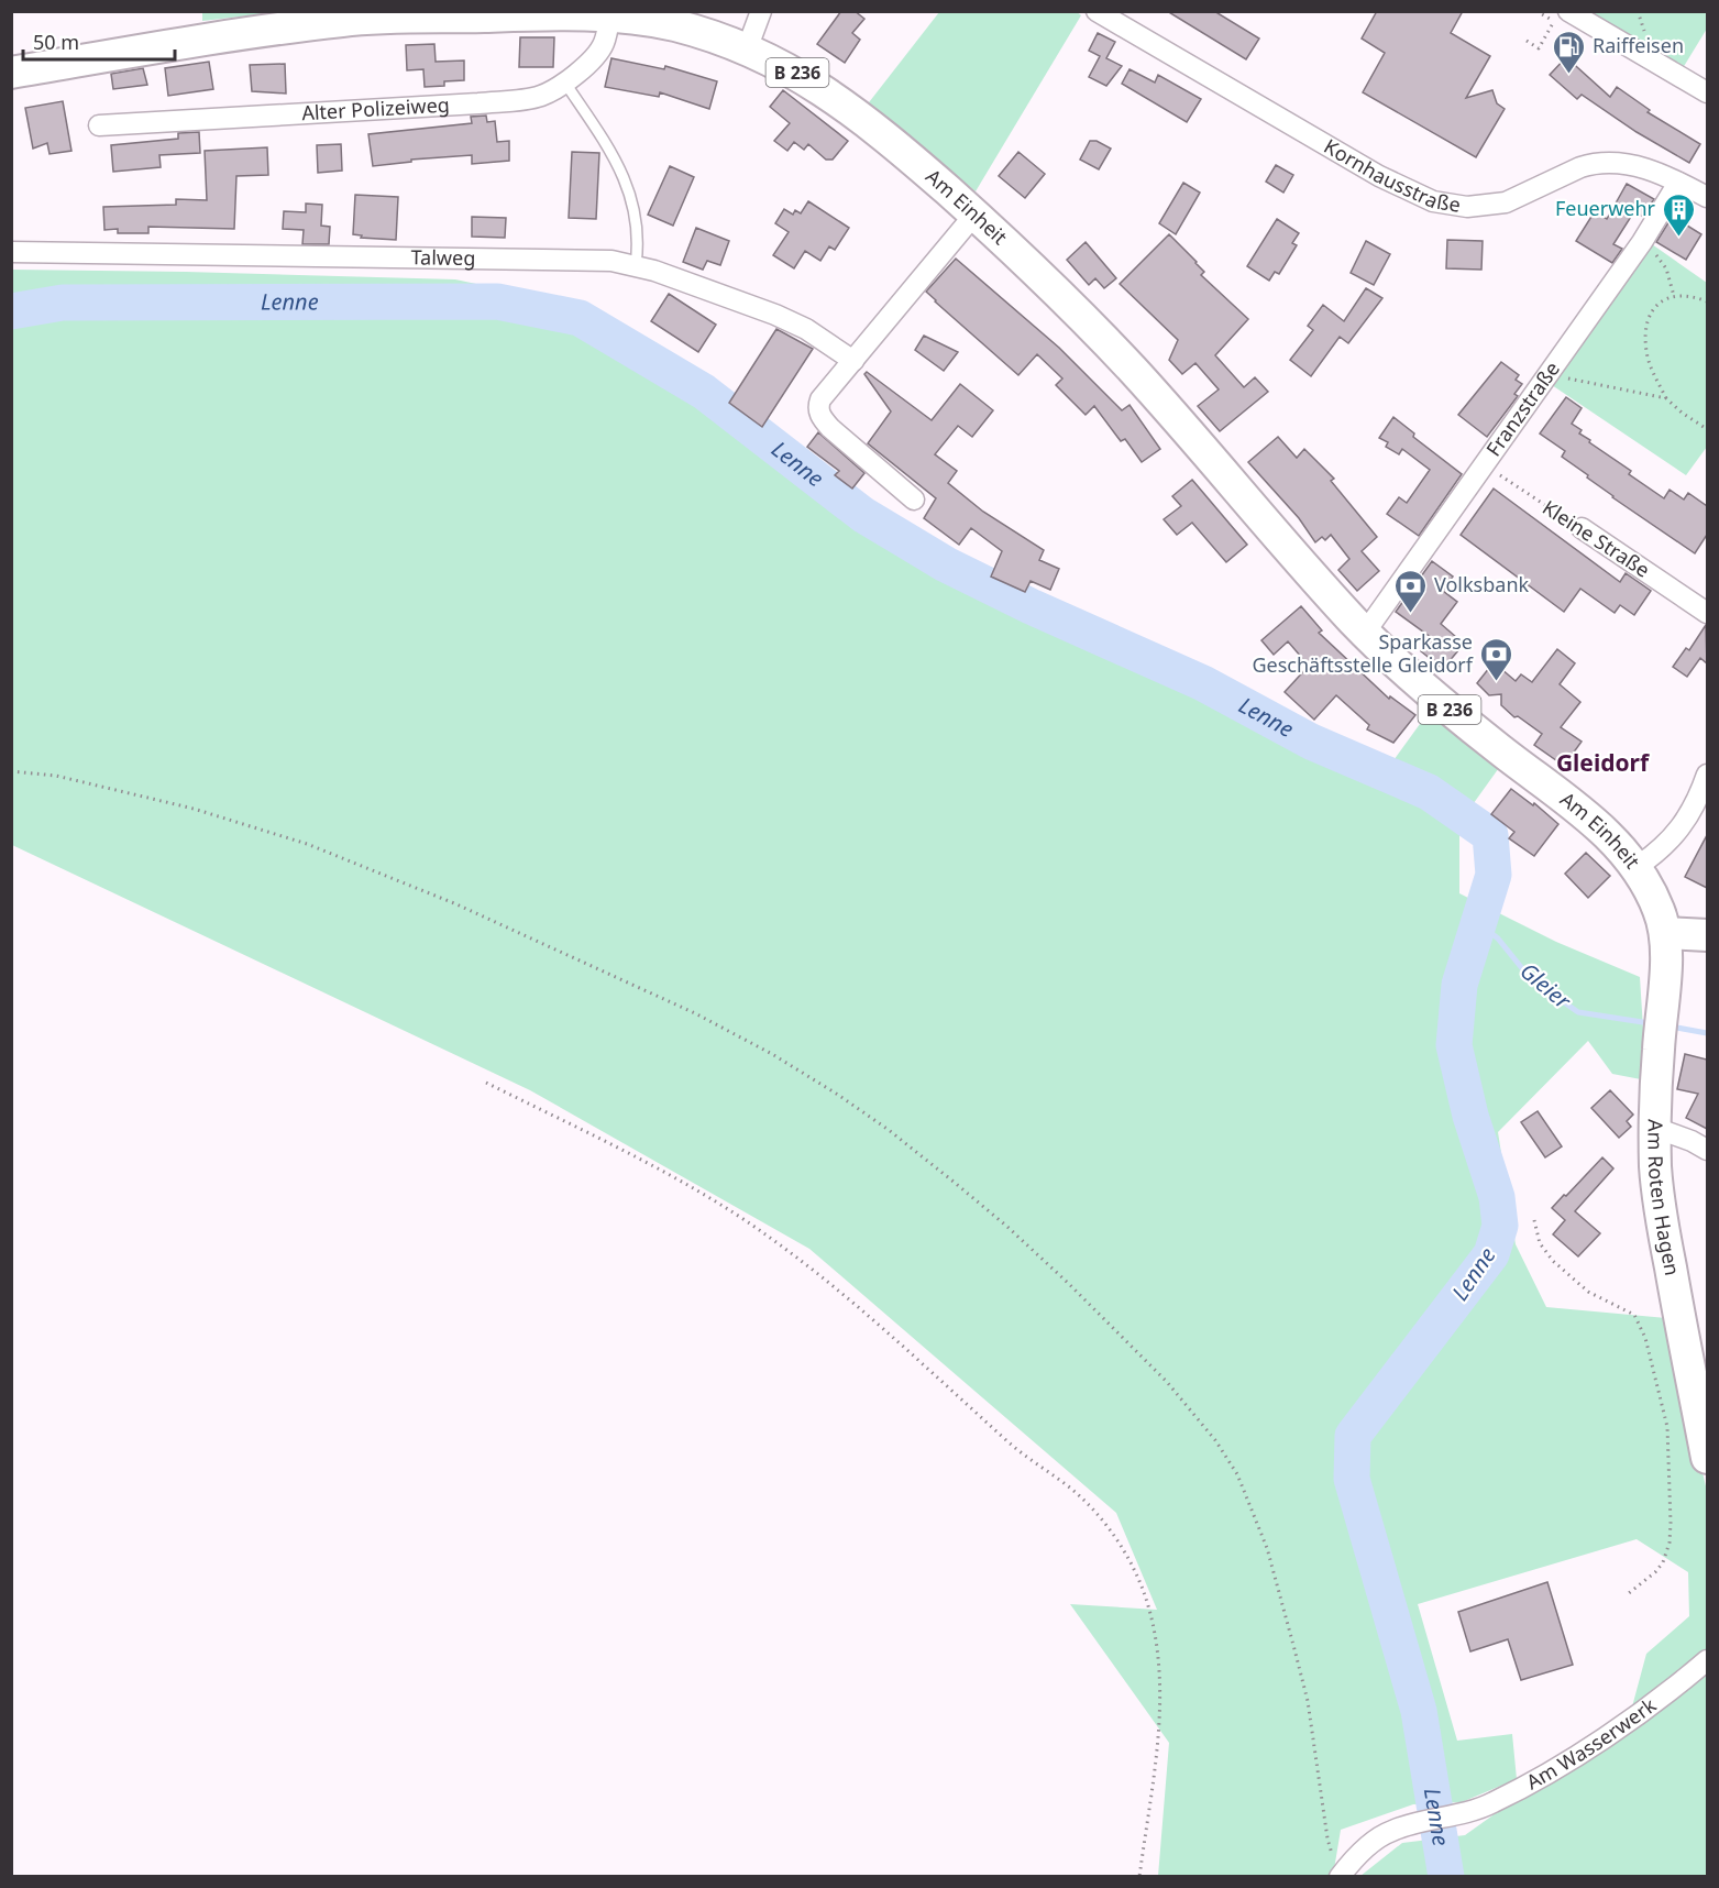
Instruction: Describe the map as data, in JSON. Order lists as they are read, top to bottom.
{
  "streets": {
    "main road": ["B 236", "Am Einheit", "Am Roten Hagen"],
    "street": [
      "Alter Polizeiweg",
      "Kornhausstraße",
      "Talweg",
      "Franzstraße",
      "Kleine Straße",
      "Am Wasserwerk"
    ]
  },
  "crossings": [
    ["Alter Polizeiweg", "Am Einheit"],
    ["Kornhausstraße", "Franzstraße"],
    ["Am Einheit", "Franzstraße"],
    ["Am Einheit", "Am Roten Hagen"],
    ["Franzstraße", "Kleine Straße"]
  ],
  "districts": ["Gleidorf"],
  "water": ["Lenne", "Gleier"],
  "places": {
    "fuel station": ["Raiffeisen"],
    "building": ["Feuerwehr"],
    "bank": ["Volksbank", "Sparkasse Geschäftsstelle Gleidorf"]
  },
  "scale_bar": "50 m"
}
